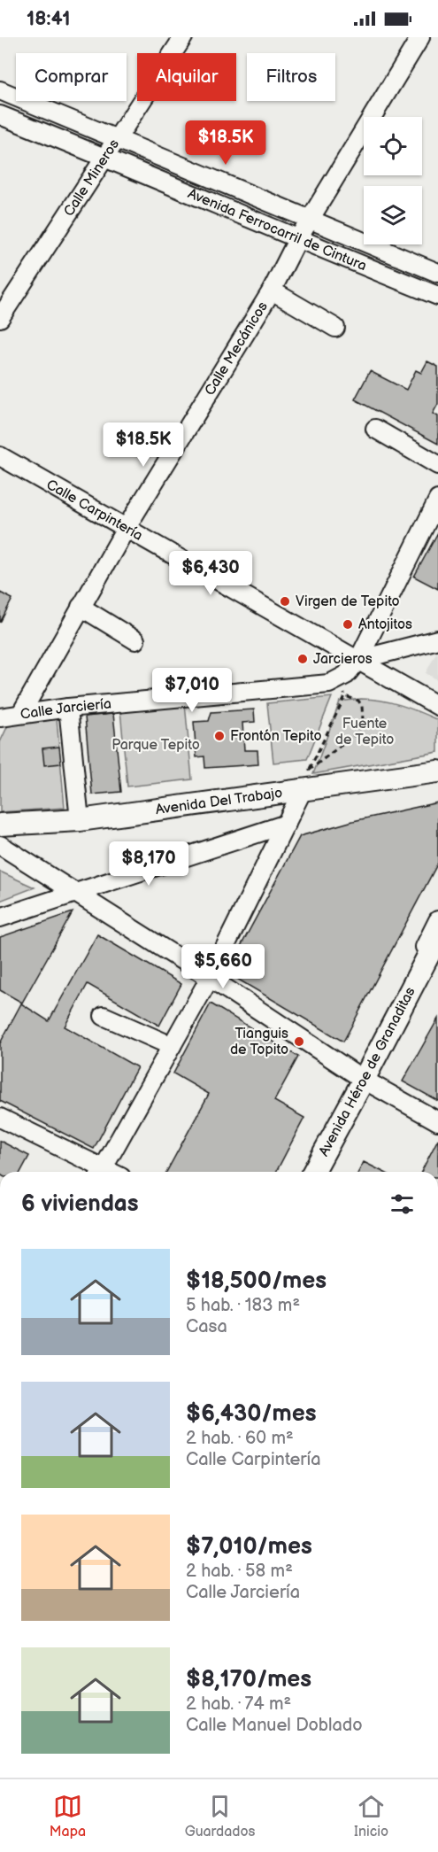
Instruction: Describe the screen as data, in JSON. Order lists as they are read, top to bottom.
{
  "streets": {
    "main road": ["Avenida Del Trabajo", "Avenida Héroe de Granaditas"],
    "street": [
      "Calle Mineros",
      "Avenida Ferrocarril de Cintura",
      "Calle Mecánicos",
      "Calle Carpintería",
      "Calle Jarciería"
    ]
  },
  "crossings": [
    ["Calle Mineros", "Avenida Ferrocarril de Cintura"],
    ["Avenida Ferrocarril de Cintura", "Calle Mecánicos"],
    ["Calle Mecánicos", "Calle Carpintería"],
    ["Calle Mecánicos", "Calle Jarciería"]
  ],
  "parks": ["Fuente de Tepito", "Parque Tepito"],
  "places": [
    "Virgen de Tepito",
    "Antojitos",
    "Jarcieros",
    "Frontón Tepito",
    "Tianguis de Topito"
  ],
  "page": {
    "status": "18:41",
    "chip": ["Comprar", "Alquilar", "Filtros"],
    "price": [
      "$18.5K",
      "$18.5K",
      "$6,430",
      "$7,010",
      "$8,170",
      "$5,660"
    ],
    "heading": "6 viviendas",
    "list": [
      {
        "name": "$18,500/mes",
        "note": "5 hab. · 183 m² · Casa"
      },
      {
        "name": "$6,430/mes",
        "note": "2 hab. · 60 m² · Calle Carpintería"
      },
      {
        "name": "$7,010/mes",
        "note": "2 hab. · 58 m² · Calle Jarciería"
      },
      {
        "name": "$8,170/mes",
        "note": "2 hab. · 74 m² · Calle Manuel Doblado"
      }
    ],
    "tabs": ["Mapa", "Guardados", "Inicio"]
  }
}
